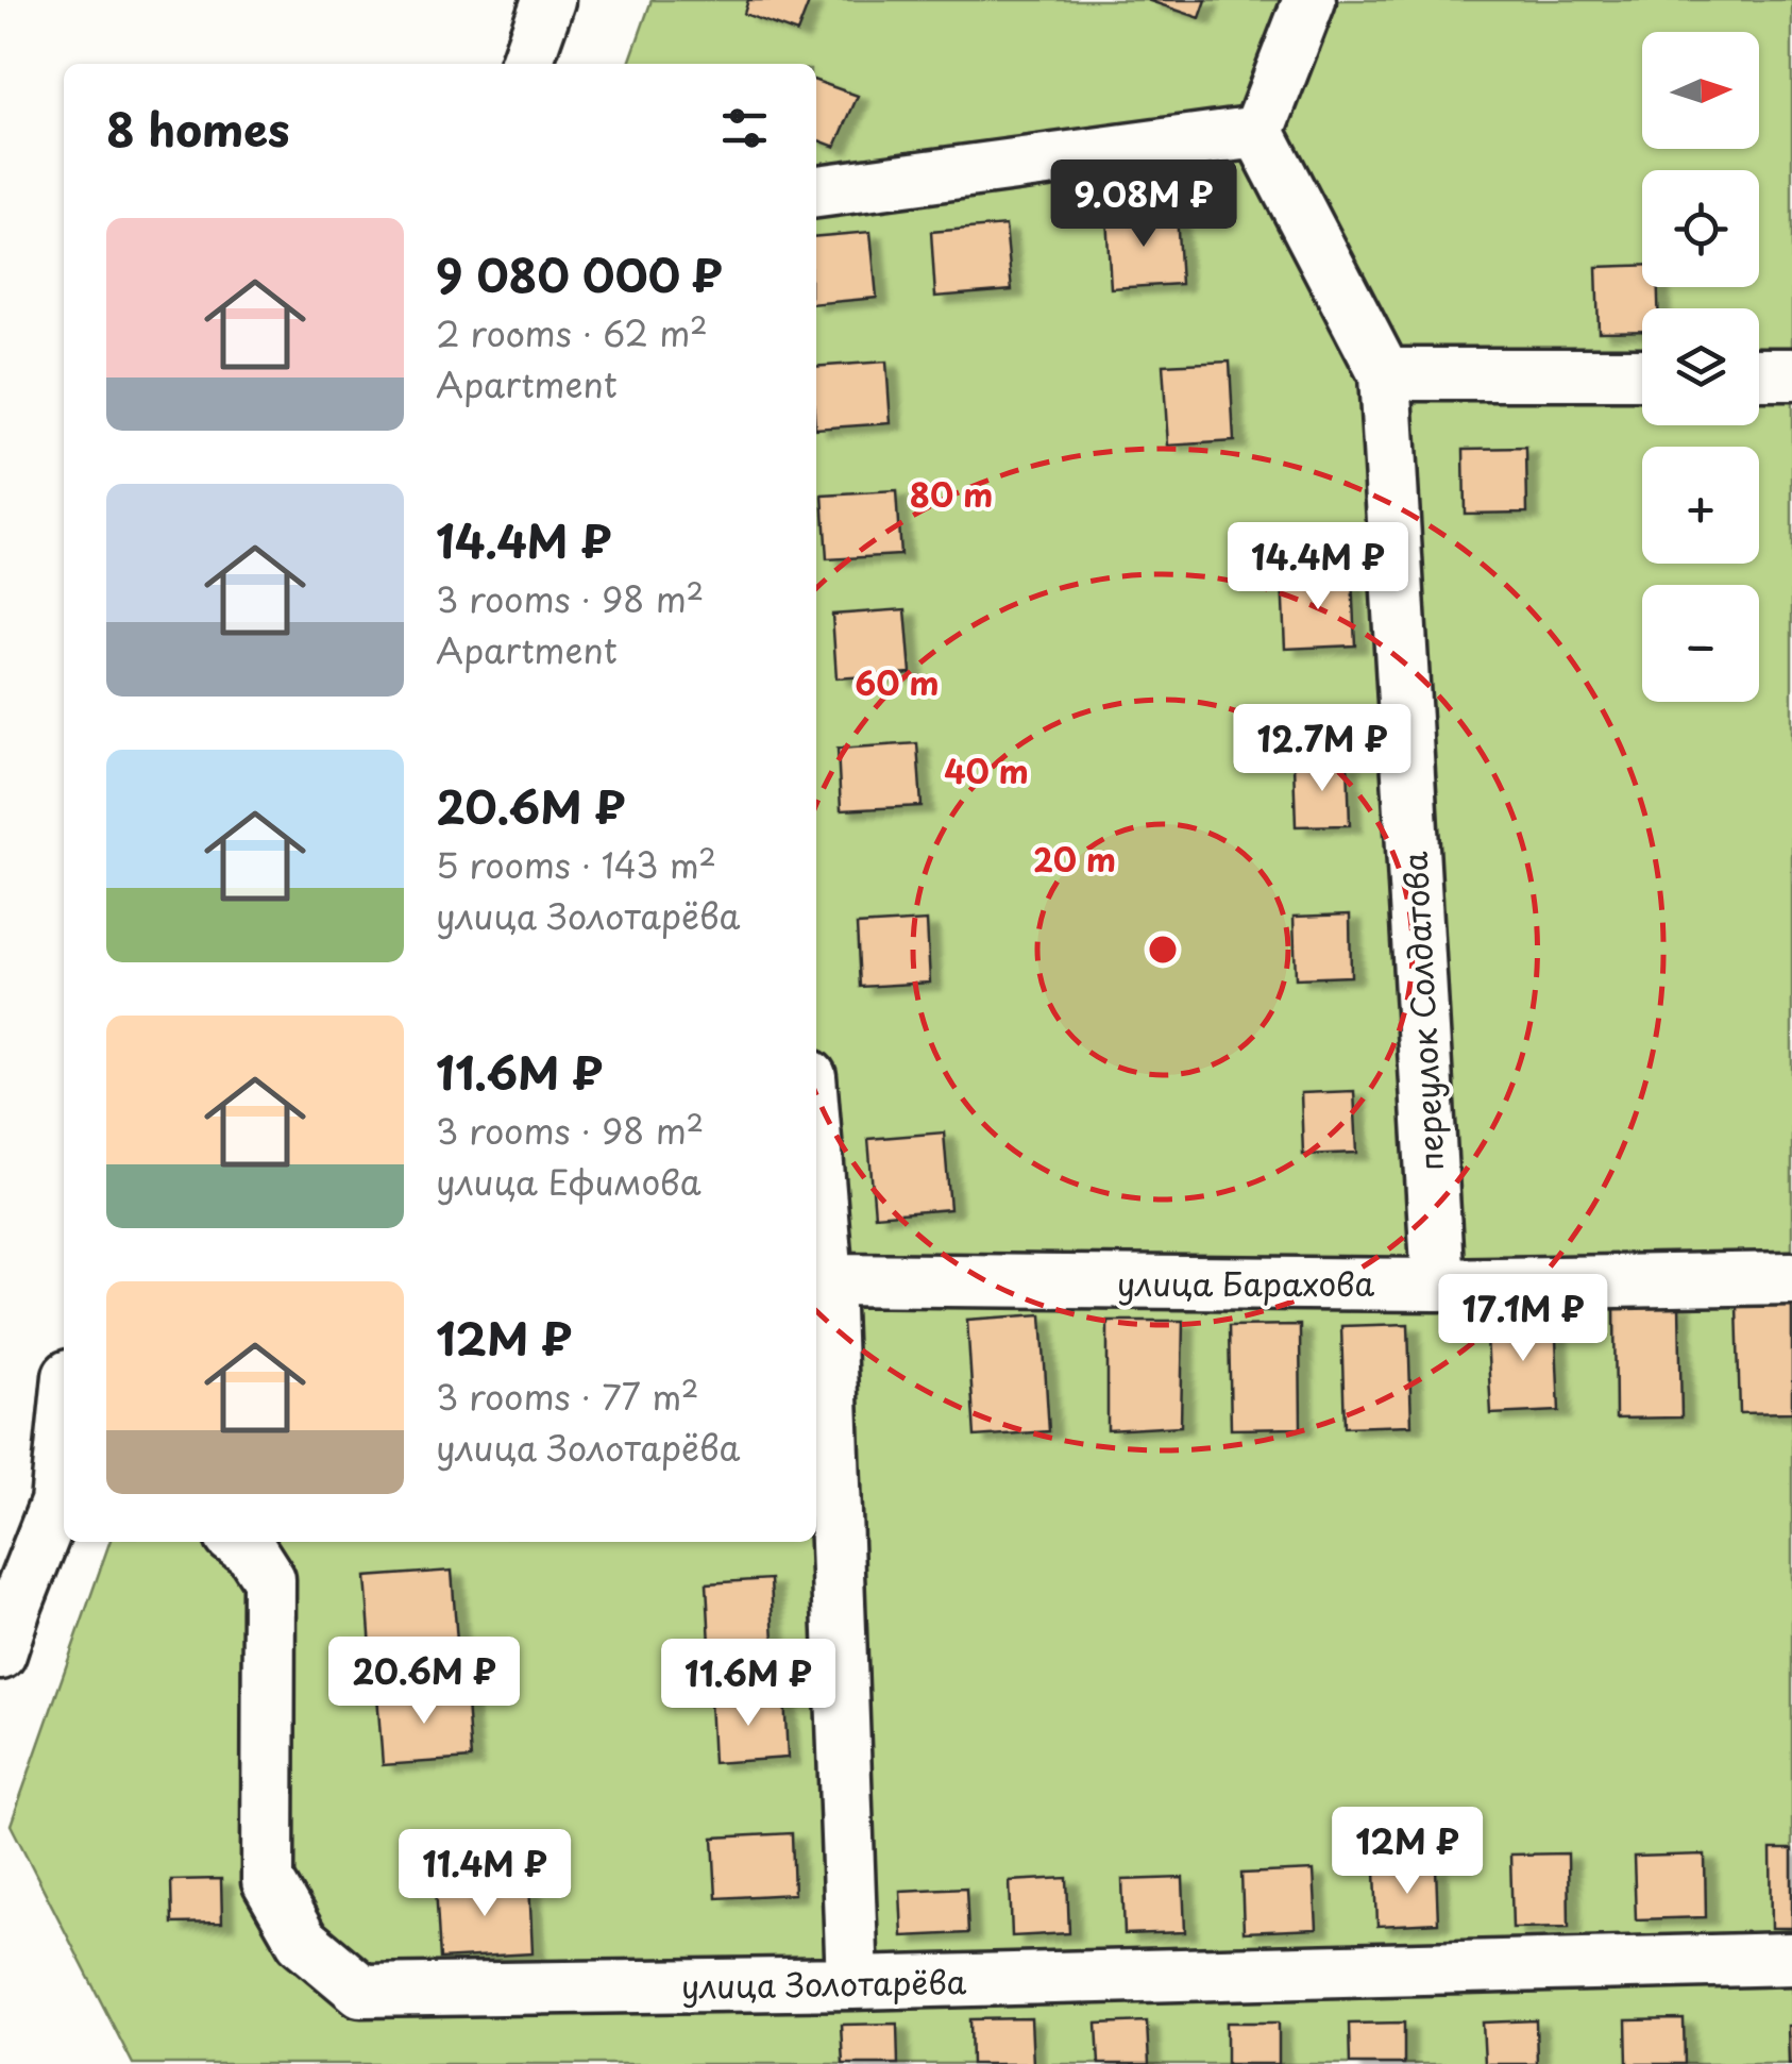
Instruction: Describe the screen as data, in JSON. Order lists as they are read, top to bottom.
{
  "streets": {
    "street": ["переулок Солдатова", "улица Барахова", "улица Золотарёва"]
  },
  "crossings": [
    ["переулок Солдатова", "улица Барахова"]
  ],
  "north": "right",
  "page": {
    "map_buttons": ["+", "−"],
    "heading": "8 homes",
    "price": [
      "9.08M ₽",
      "14.4M ₽",
      "12.7M ₽",
      "17.1M ₽",
      "20.6M ₽",
      "11.6M ₽",
      "12M ₽",
      "11.4M ₽"
    ],
    "list": [
      {
        "name": "9 080 000 ₽",
        "note": "2 rooms · 62 m² · Apartment"
      },
      {
        "name": "14.4M ₽",
        "note": "3 rooms · 98 m² · Apartment"
      },
      {
        "name": "20.6M ₽",
        "note": "5 rooms · 143 m² · улица Золотарёва"
      },
      {
        "name": "11.6M ₽",
        "note": "3 rooms · 98 m² · улица Ефимова"
      },
      {
        "name": "12M ₽",
        "note": "3 rooms · 77 m² · улица Золотарёва"
      }
    ]
  },
  "rings": [
    "80 m",
    "60 m",
    "40 m",
    "20 m"
  ]
}
